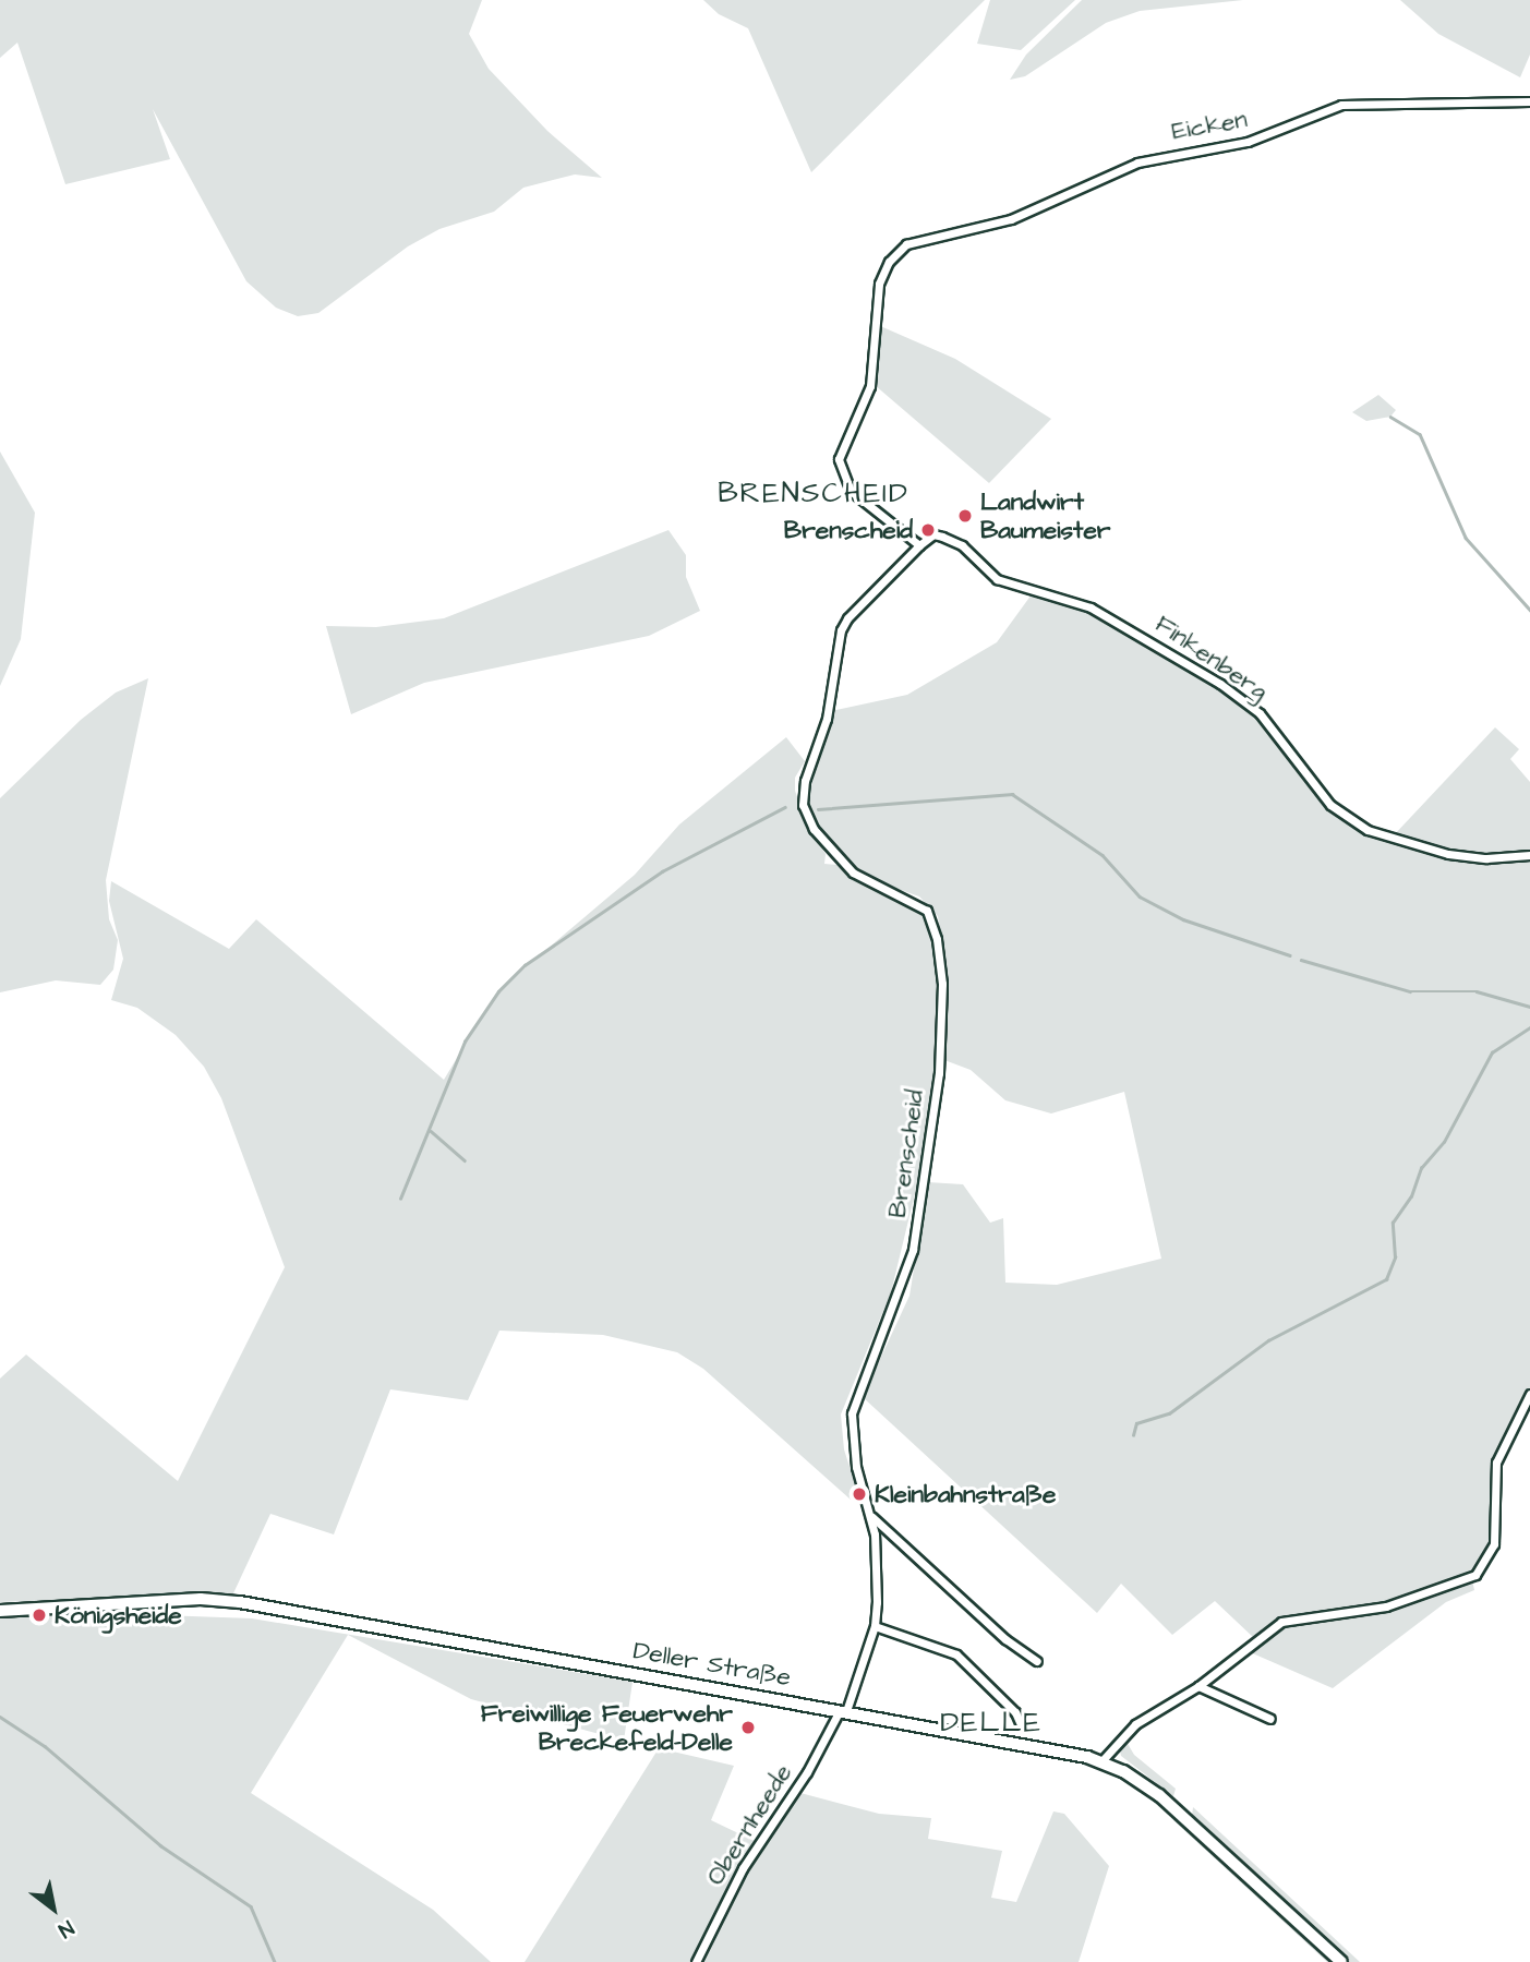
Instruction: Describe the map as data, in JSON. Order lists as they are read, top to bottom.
{
  "streets": {
    "main road": ["Deller Straße"],
    "street": [
      "Eicken",
      "Finkenberg",
      "Brenscheid",
      "Obernheede"
    ]
  },
  "crossings": [
    ["Eicken", "Brenscheid"],
    ["Finkenberg", "Brenscheid"],
    ["Brenscheid", "Obernheede"],
    ["Deller Straße", "Obernheede"]
  ],
  "districts": ["BRENSCHEID", "DELLE"],
  "places": [
    "Landwirt Baumeister",
    "Brenscheid",
    "Kleinbahnstraße",
    "Königsheide",
    "Freiwillige Feuerwehr Breckefeld-Delle"
  ],
  "north": "bottom right"
}
